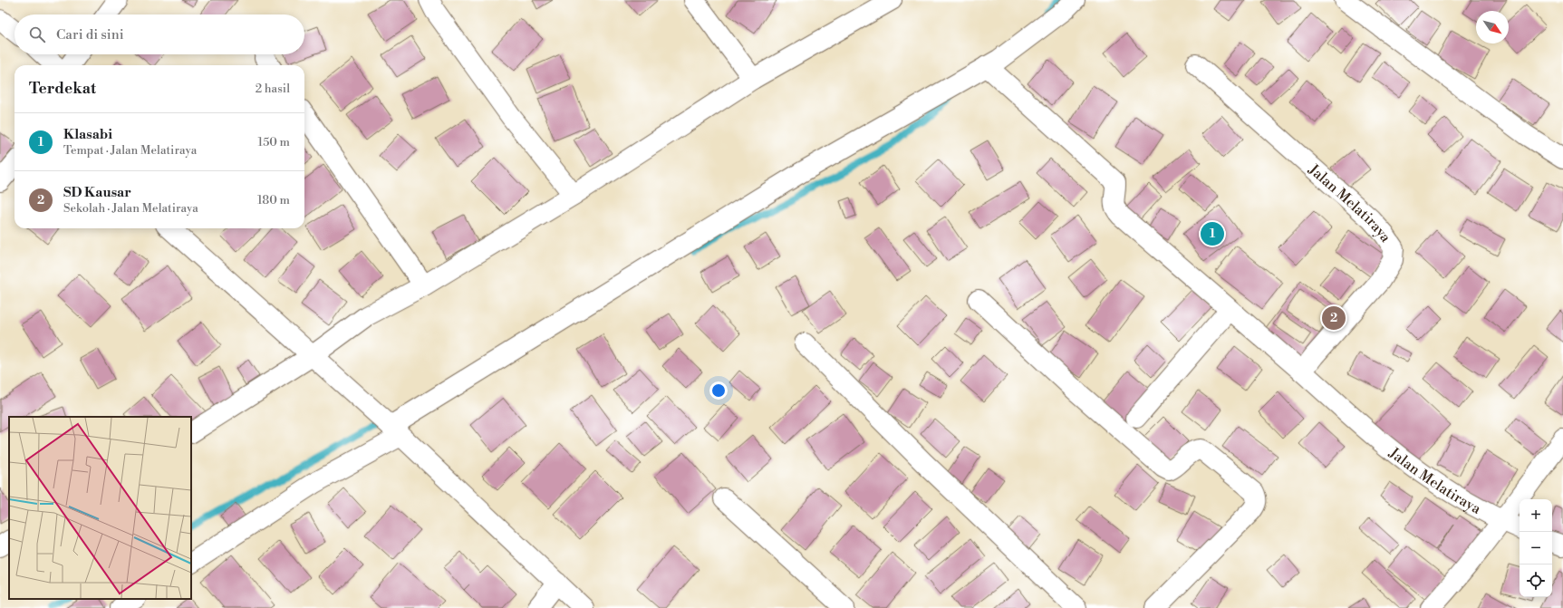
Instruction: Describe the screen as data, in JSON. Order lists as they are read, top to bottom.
{
  "streets": {
    "street": ["Jalan Melatiraya"]
  },
  "north": "bottom right",
  "page": {
    "search": "Cari di sini",
    "heading": ["Terdekat", "2 hasil"],
    "list": [
      {
        "mark": "1",
        "name": "Klasabi",
        "note": "Tempat · Jalan Melatiraya",
        "value": "150 m"
      },
      {
        "mark": "2",
        "name": "SD Kausar",
        "note": "Sekolah · Jalan Melatiraya",
        "value": "180 m"
      }
    ],
    "pins": ["1", "2"],
    "map_buttons": ["+", "−"]
  }
}
